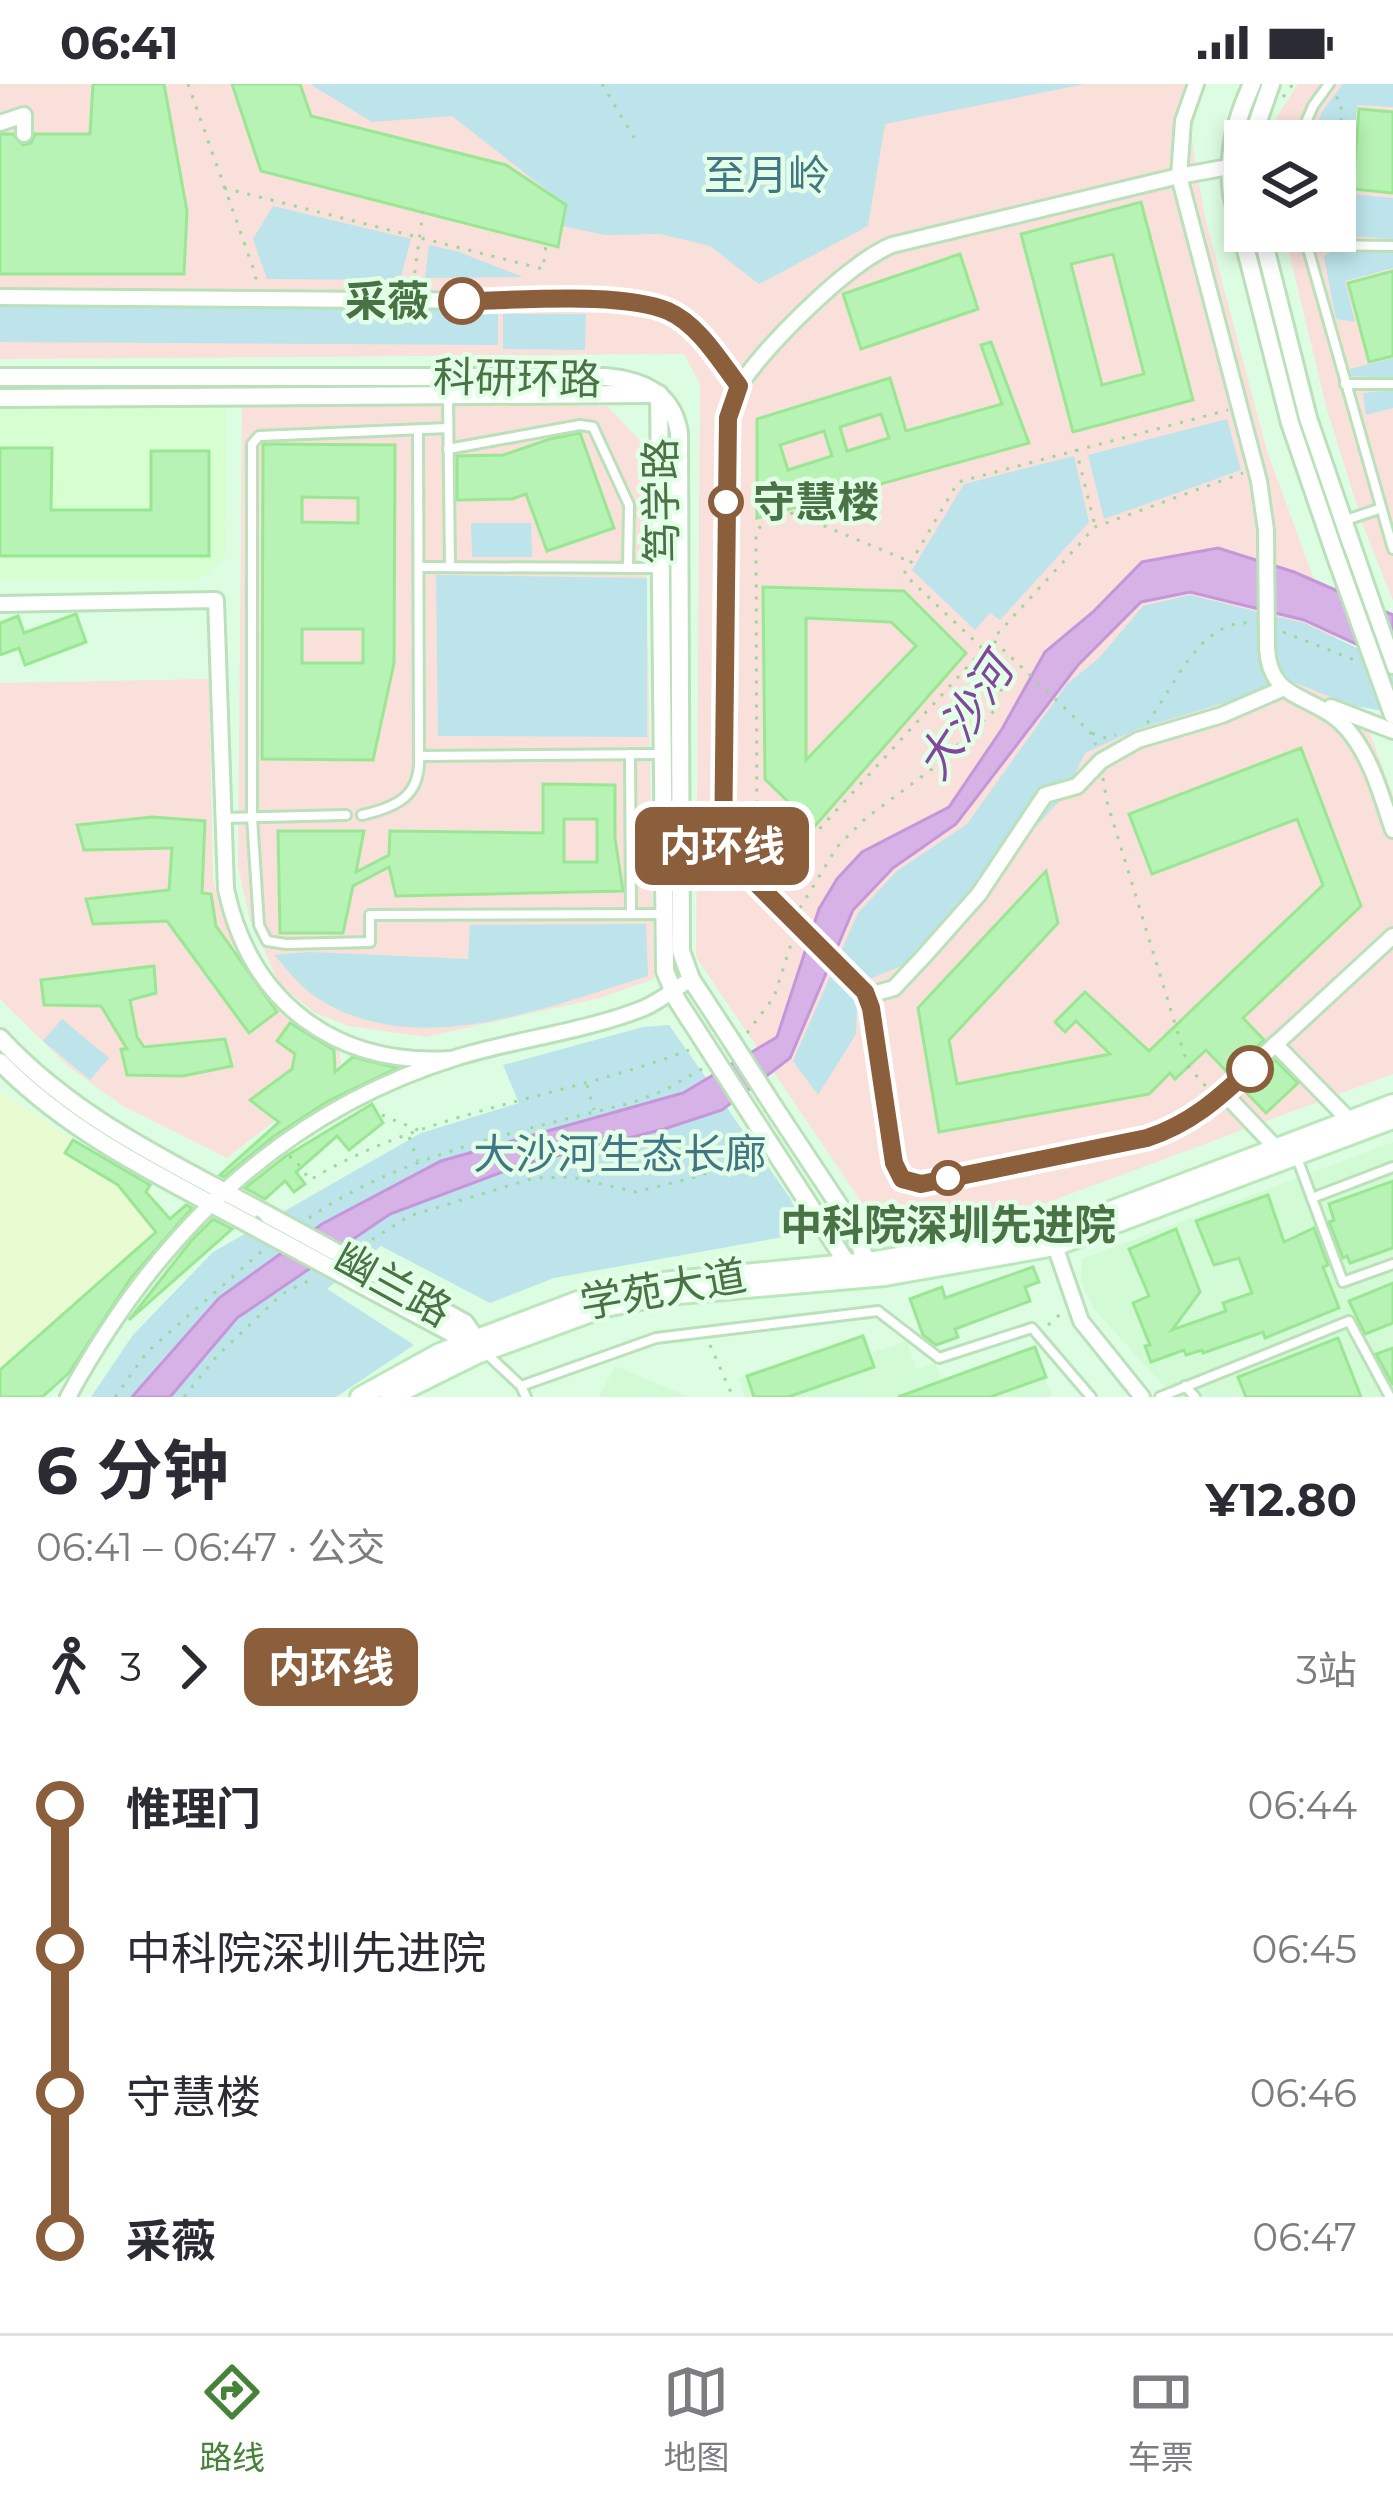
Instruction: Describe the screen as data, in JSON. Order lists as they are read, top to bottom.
{
  "streets": {
    "main road": ["学苑大道"],
    "street": ["科研环路", "笃学路", "幽兰路"]
  },
  "crossings": [
    ["科研环路", "笃学路"],
    ["笃学路", "学苑大道"],
    ["幽兰路", "学苑大道"]
  ],
  "water": ["大沙河"],
  "parks": ["至月岭", "大沙河生态长廊"],
  "places": ["采薇", "守慧楼", "中科院深圳先进院"],
  "lines": ["bus line 内环线"],
  "page": {
    "status": "06:41",
    "on_map": "内环线",
    "heading": ["6 分钟", "06:41 – 06:47 · 公交", "¥12.80"],
    "legs": ["3", "内环线", "3站"],
    "list": [
      {
        "name": "惟理门",
        "value": "06:44"
      },
      {
        "name": "中科院深圳先进院",
        "value": "06:45"
      },
      {
        "name": "守慧楼",
        "value": "06:46"
      },
      {
        "name": "采薇",
        "value": "06:47"
      }
    ],
    "tabs": ["路线", "地图", "车票"]
  }
}
